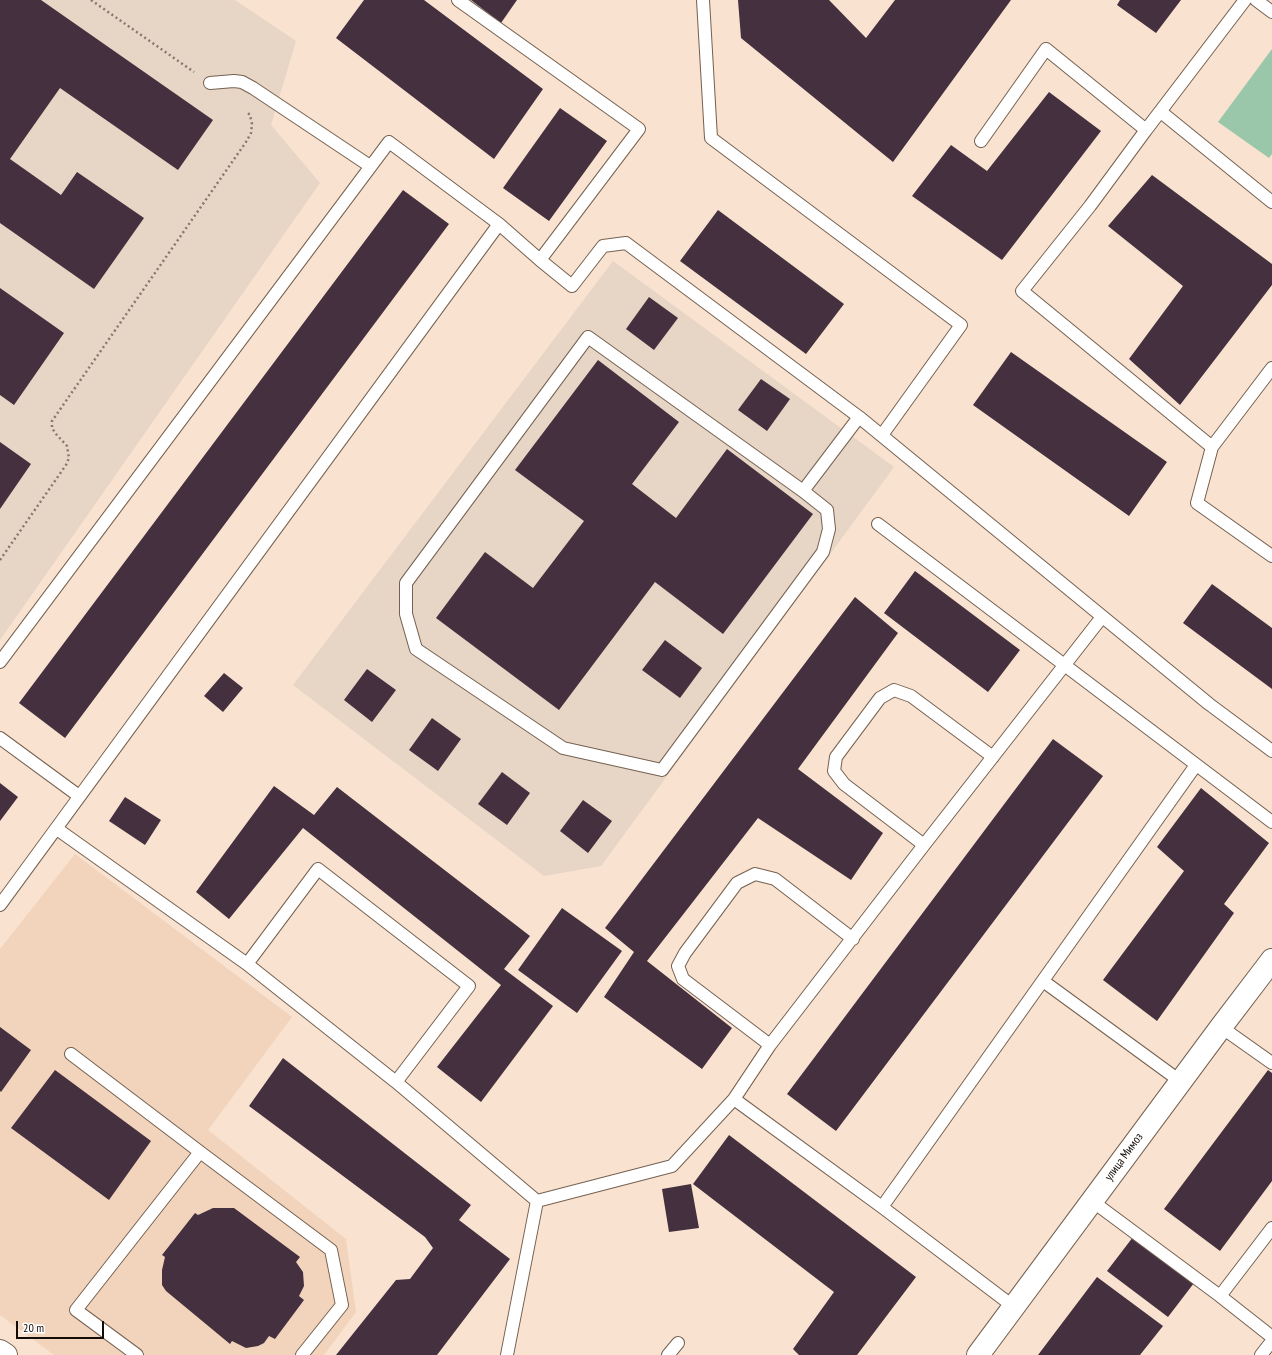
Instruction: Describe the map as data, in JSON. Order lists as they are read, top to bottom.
{
  "streets": {
    "street": ["улица Мимоз"]
  },
  "scale_bar": "20 m"
}
